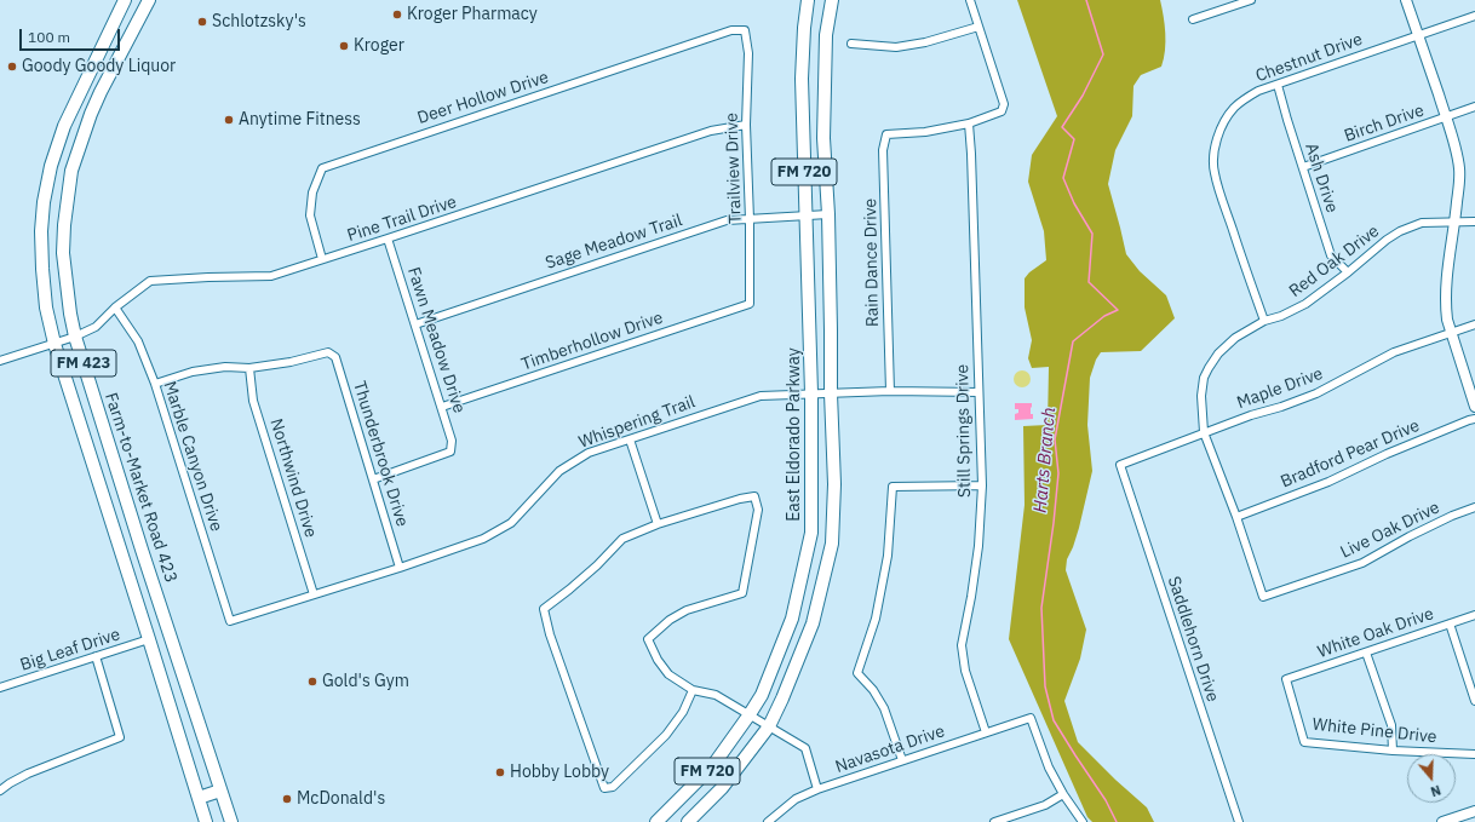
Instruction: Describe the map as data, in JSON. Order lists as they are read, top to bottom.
{
  "streets": {
    "main road": [
      "FM 720",
      "FM 423",
      "East Eldorado Parkway",
      "Farm-to-Market Road 423"
    ],
    "street": [
      "Chestnut Drive",
      "Deer Hollow Drive",
      "Birch Drive",
      "Trailview Drive",
      "Ash Drive",
      "Pine Trail Drive",
      "Sage Meadow Trail",
      "Red Oak Drive",
      "Rain Dance Drive",
      "Fawn Meadow Drive",
      "Timberhollow Drive",
      "Maple Drive",
      "Whispering Trail",
      "Still Springs Drive",
      "Thunderbrook Drive",
      "Bradford Pear Drive",
      "Marble Canyon Drive",
      "Northwind Drive",
      "Live Oak Drive",
      "White Oak Drive",
      "Saddlehorn Drive",
      "Big Leaf Drive",
      "White Pine Drive",
      "Navasota Drive"
    ]
  },
  "crossings": [
    ["Chestnut Drive", "Ash Drive"],
    ["Chestnut Drive", "Red Oak Drive"],
    ["Deer Hollow Drive", "Trailview Drive"],
    ["Deer Hollow Drive", "Pine Trail Drive"],
    ["Birch Drive", "Ash Drive"],
    ["Trailview Drive", "Pine Trail Drive"],
    ["Trailview Drive", "Sage Meadow Trail"],
    ["Trailview Drive", "Timberhollow Drive"],
    ["Ash Drive", "Red Oak Drive"],
    ["Pine Trail Drive", "Fawn Meadow Drive"],
    ["Pine Trail Drive", "FM 423"],
    ["Pine Trail Drive", "Marble Canyon Drive"],
    ["Pine Trail Drive", "Farm-to-Market Road 423"],
    ["Sage Meadow Trail", "Fawn Meadow Drive"],
    ["Sage Meadow Trail", "East Eldorado Parkway"],
    ["Red Oak Drive", "Maple Drive"],
    ["Red Oak Drive", "Bradford Pear Drive"],
    ["Red Oak Drive", "Live Oak Drive"],
    ["Rain Dance Drive", "Whispering Trail"],
    ["Rain Dance Drive", "Still Springs Drive"],
    ["Fawn Meadow Drive", "Timberhollow Drive"],
    ["Fawn Meadow Drive", "Thunderbrook Drive"],
    ["FM 423", "Big Leaf Drive"],
    ["Maple Drive", "Saddlehorn Drive"],
    ["Whispering Trail", "Still Springs Drive"],
    ["Whispering Trail", "East Eldorado Parkway"],
    ["Whispering Trail", "Thunderbrook Drive"],
    ["Whispering Trail", "Marble Canyon Drive"],
    ["Whispering Trail", "Northwind Drive"],
    ["Still Springs Drive", "Navasota Drive"],
    ["Thunderbrook Drive", "Northwind Drive"],
    ["White Oak Drive", "White Pine Drive"]
  ],
  "water": ["Harts Branch"],
  "places": [
    "Kroger Pharmacy",
    "Schlotzsky's",
    "Kroger",
    "Goody Goody Liquor",
    "Anytime Fitness",
    "Gold's Gym",
    "Hobby Lobby",
    "McDonald's"
  ],
  "scale_bar": "100 m",
  "north": "bottom"
}
